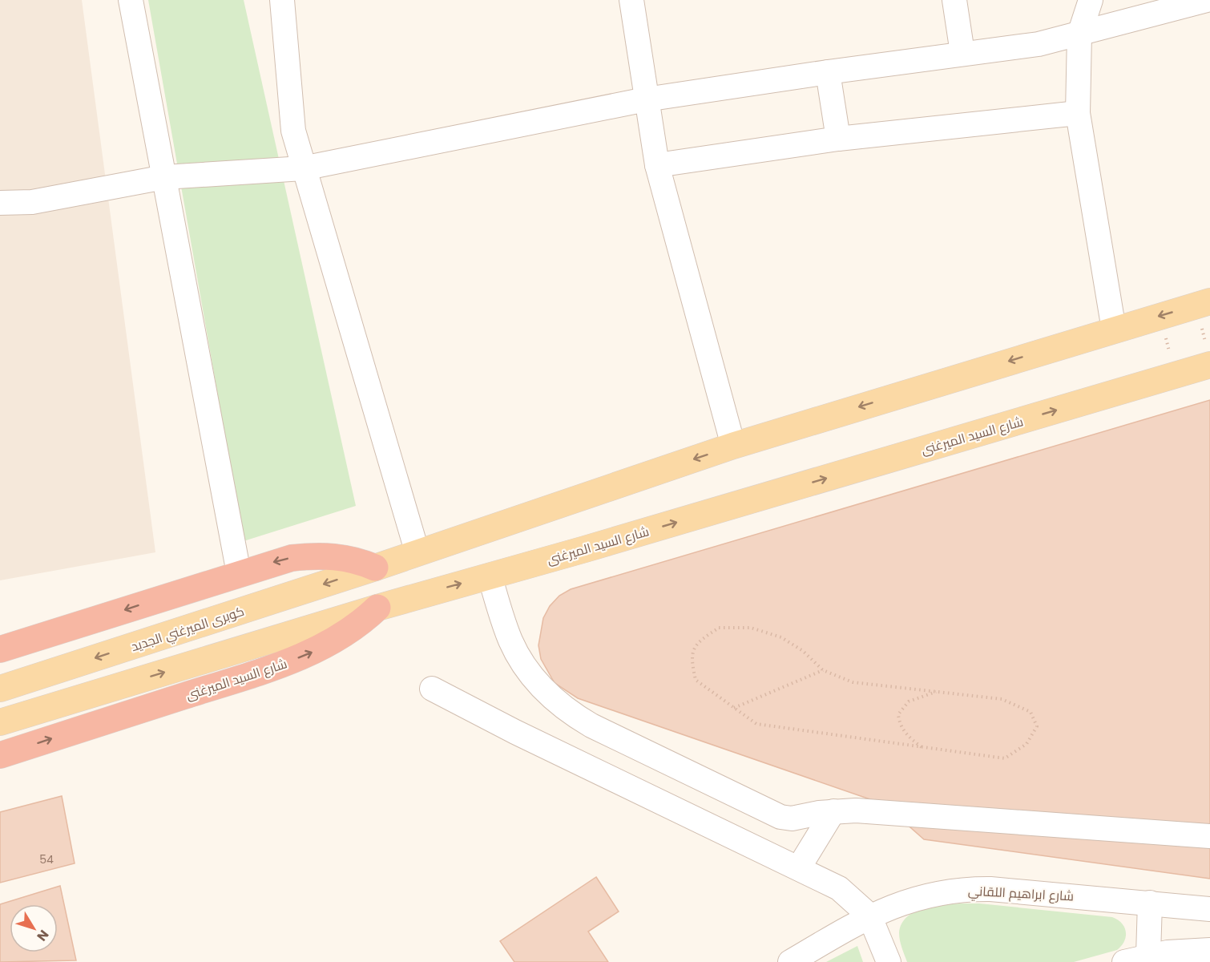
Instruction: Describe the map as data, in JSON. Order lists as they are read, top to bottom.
{
  "streets": {
    "highway": ["شارع السيد الميرغنى"],
    "main road": ["كوبرى الميرغني الجديد"],
    "street": ["شارع ابراهيم اللقاني"]
  },
  "house_numbers": ["54"],
  "north": "bottom right"
}
